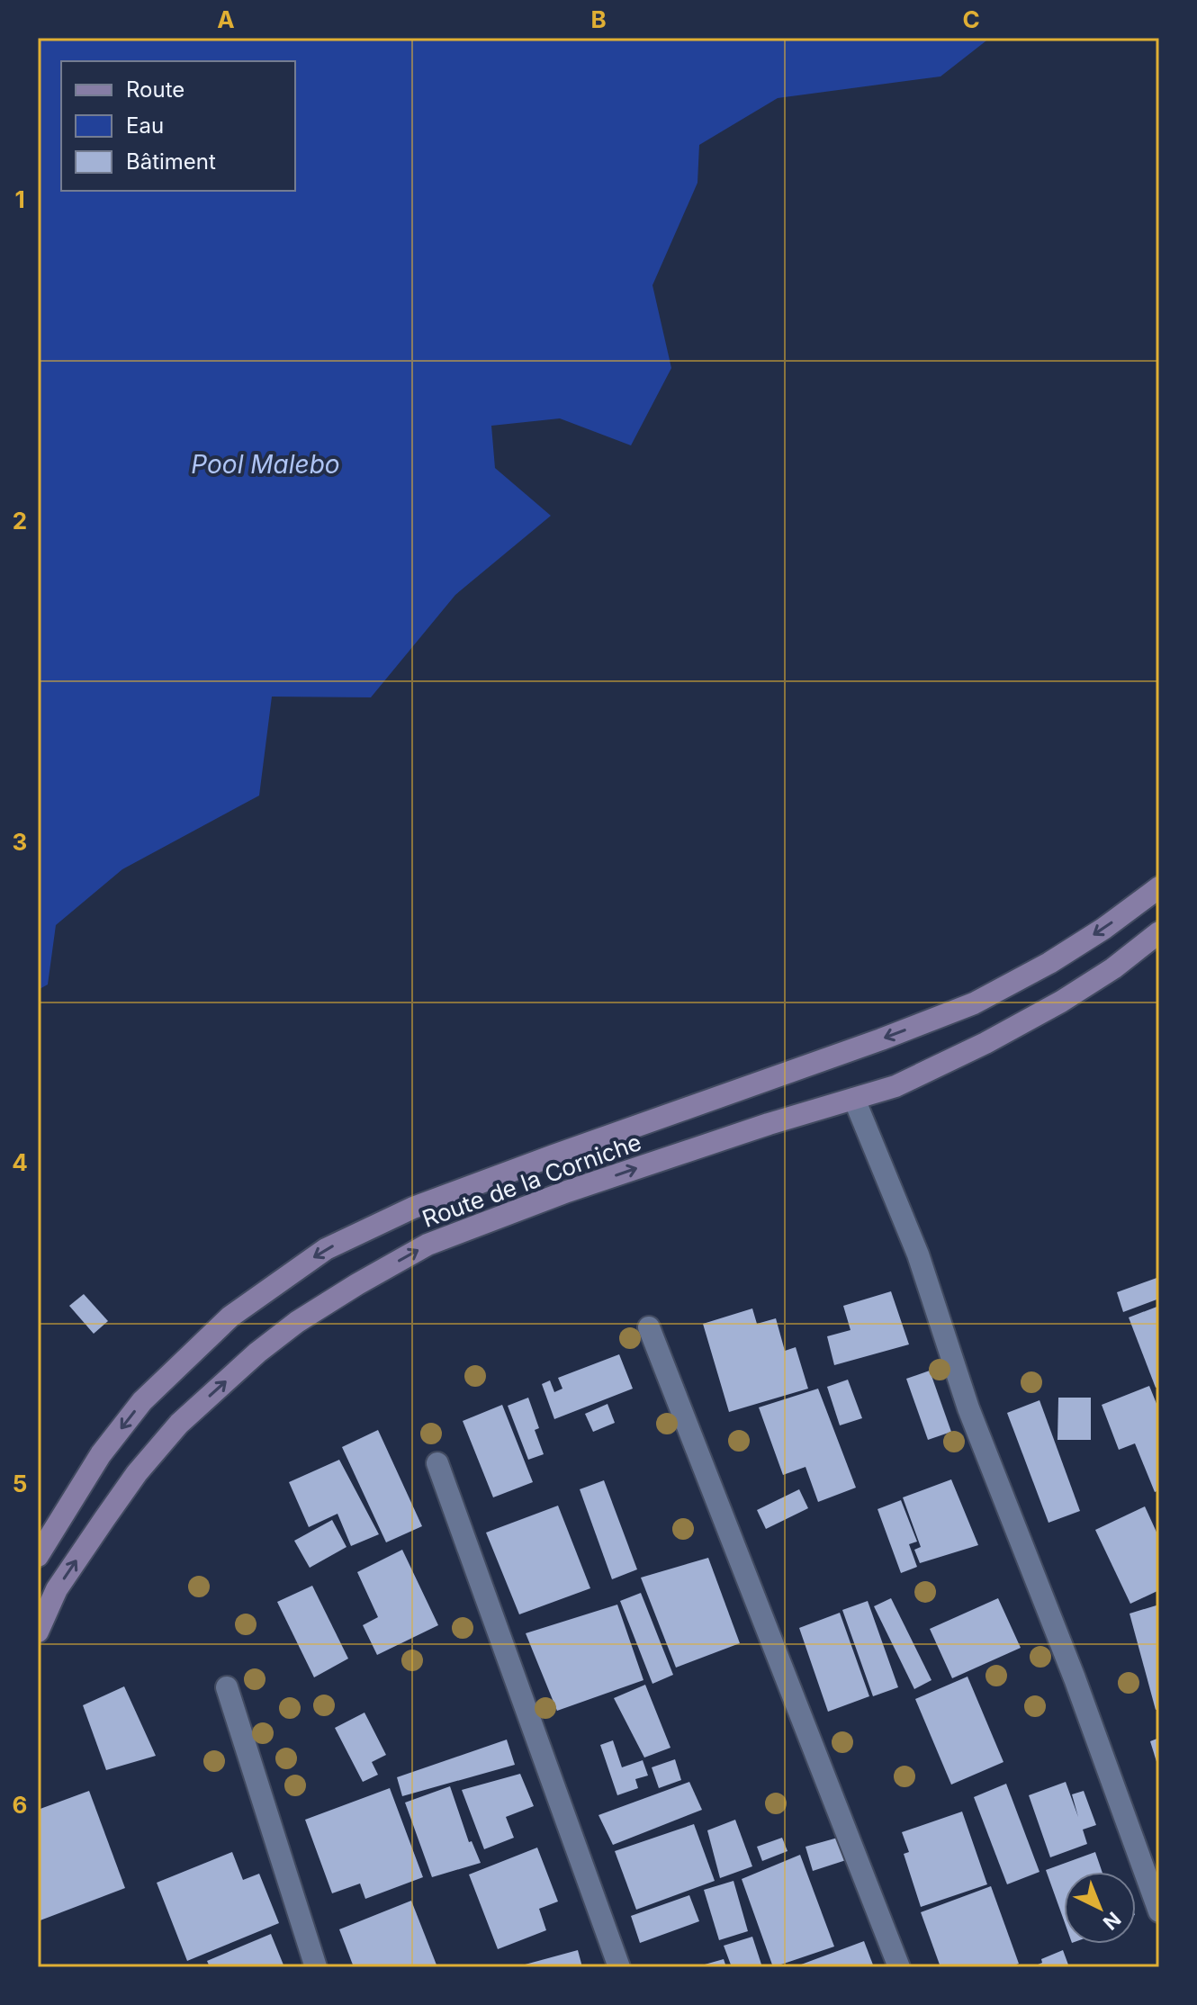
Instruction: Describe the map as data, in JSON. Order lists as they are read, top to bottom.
{
  "streets": {
    "main road": ["Route de la Corniche"]
  },
  "water": ["Pool Malebo"],
  "legend": ["Route", "Eau", "Bâtiment"],
  "north": "bottom right",
  "grid": {
    "columns": ["A", "B", "C"],
    "rows": [
      "1",
      "2",
      "3",
      "4",
      "5",
      "6"
    ]
  }
}
